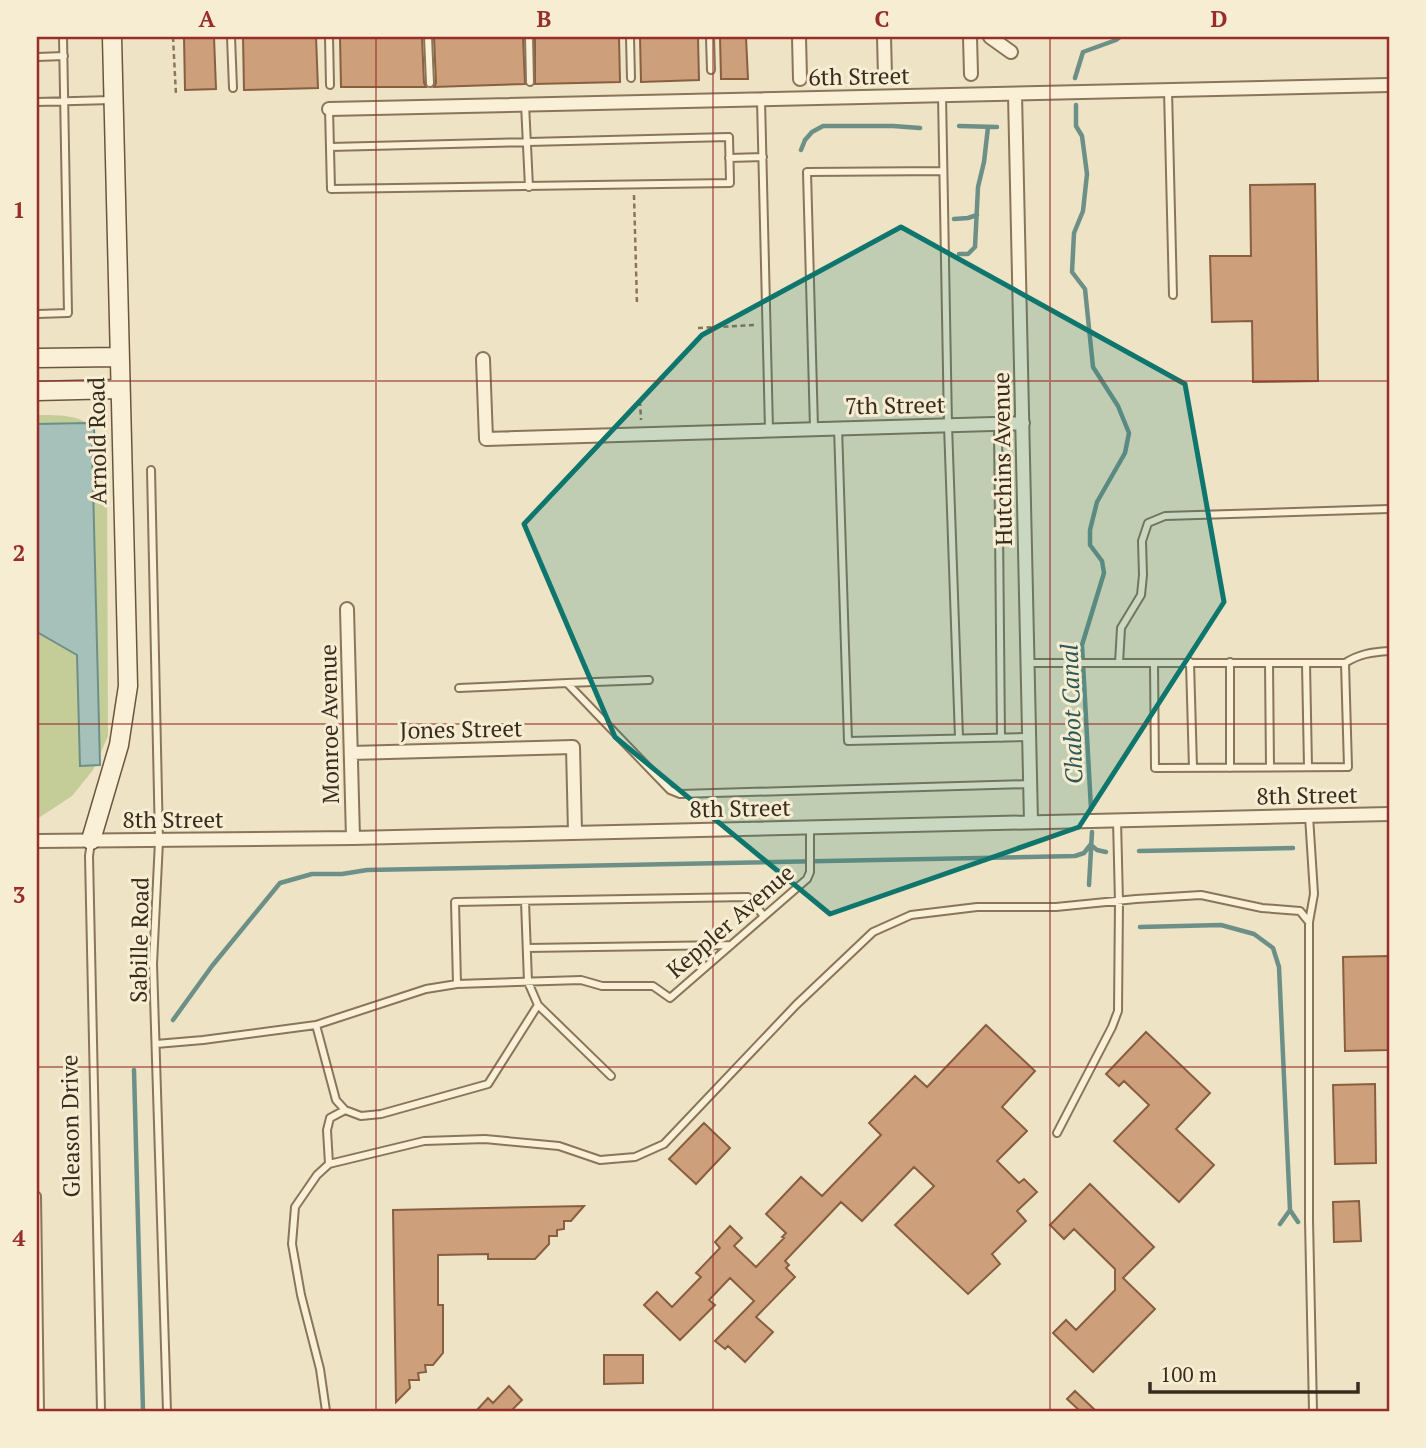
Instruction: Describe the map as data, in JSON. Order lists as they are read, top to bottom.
{
  "streets": {
    "street": [
      "6th Street",
      "7th Street",
      "Arnold Road",
      "Hutchins Avenue",
      "Monroe Avenue",
      "Jones Street",
      "8th Street"
    ],
    "lane": ["Keppler Avenue", "Sabille Road", "Gleason Drive"]
  },
  "crossings": [
    ["6th Street", "Hutchins Avenue"],
    ["7th Street", "Hutchins Avenue"],
    ["Arnold Road", "8th Street"],
    ["Arnold Road", "Gleason Drive"],
    ["Hutchins Avenue", "8th Street"],
    ["Monroe Avenue", "Jones Street"],
    ["Monroe Avenue", "8th Street"],
    ["Jones Street", "8th Street"],
    ["8th Street", "Keppler Avenue"],
    ["8th Street", "Sabille Road"],
    ["8th Street", "Gleason Drive"]
  ],
  "water": ["Chabot Canal"],
  "scale_bar": "100 m",
  "grid": {
    "columns": [
      "A",
      "B",
      "C",
      "D"
    ],
    "rows": [
      "1",
      "2",
      "3",
      "4"
    ]
  }
}
